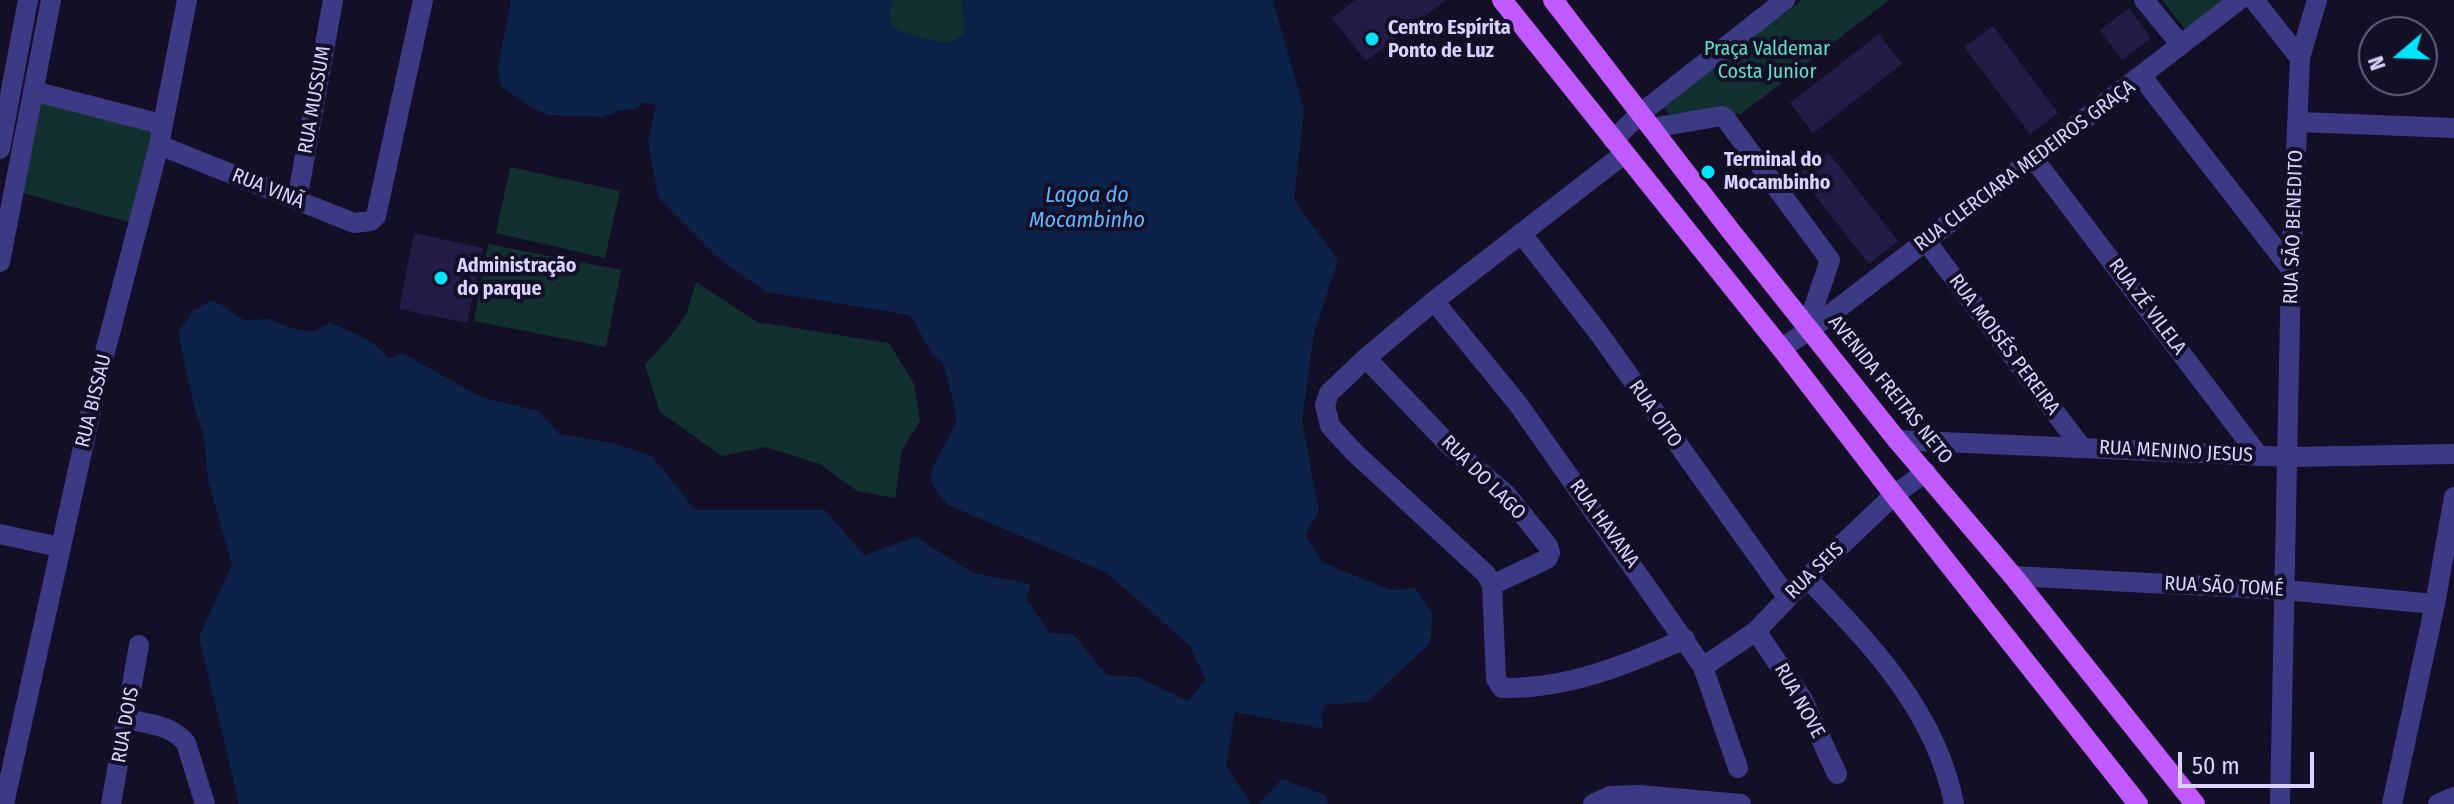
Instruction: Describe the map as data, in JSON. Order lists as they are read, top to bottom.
{
  "streets": {
    "main road": ["AVENIDA FREITAS NETO"],
    "street": [
      "RUA MUSSUM",
      "RUA CLERCIARA MEDEIROS GRAÇA",
      "RUA VINÃ",
      "RUA SÃO BENEDITO",
      "RUA ZÉ VILELA",
      "RUA MOISÉS PEREIRA",
      "RUA BISSAU",
      "RUA OITO",
      "RUA MENINO JESUS",
      "RUA DO LAGO",
      "RUA HAVANA",
      "RUA SEIS",
      "RUA SÃO TOMÉ",
      "RUA NOVE",
      "RUA DOIS"
    ]
  },
  "crossings": [
    ["RUA MUSSUM", "RUA VINÃ"],
    ["RUA CLERCIARA MEDEIROS GRAÇA", "RUA ZÉ VILELA"],
    ["RUA CLERCIARA MEDEIROS GRAÇA", "RUA MOISÉS PEREIRA"],
    ["RUA CLERCIARA MEDEIROS GRAÇA", "AVENIDA FREITAS NETO"],
    ["RUA VINÃ", "RUA BISSAU"],
    ["RUA SÃO BENEDITO", "RUA MENINO JESUS"],
    ["RUA SÃO BENEDITO", "RUA SÃO TOMÉ"],
    ["RUA ZÉ VILELA", "RUA MENINO JESUS"],
    ["RUA MOISÉS PEREIRA", "RUA MENINO JESUS"],
    ["AVENIDA FREITAS NETO", "RUA MENINO JESUS"],
    ["AVENIDA FREITAS NETO", "RUA SEIS"],
    ["AVENIDA FREITAS NETO", "RUA SÃO TOMÉ"],
    ["RUA OITO", "RUA SEIS"],
    ["RUA HAVANA", "RUA SEIS"],
    ["RUA SEIS", "RUA NOVE"]
  ],
  "water": ["Lagoa do Mocambinho"],
  "parks": ["Praça Valdemar Costa Junior"],
  "places": ["Centro Espírita Ponto de Luz", "Terminal do Mocambinho", "Administração do parque"],
  "scale_bar": "50 m",
  "north": "left"
}
